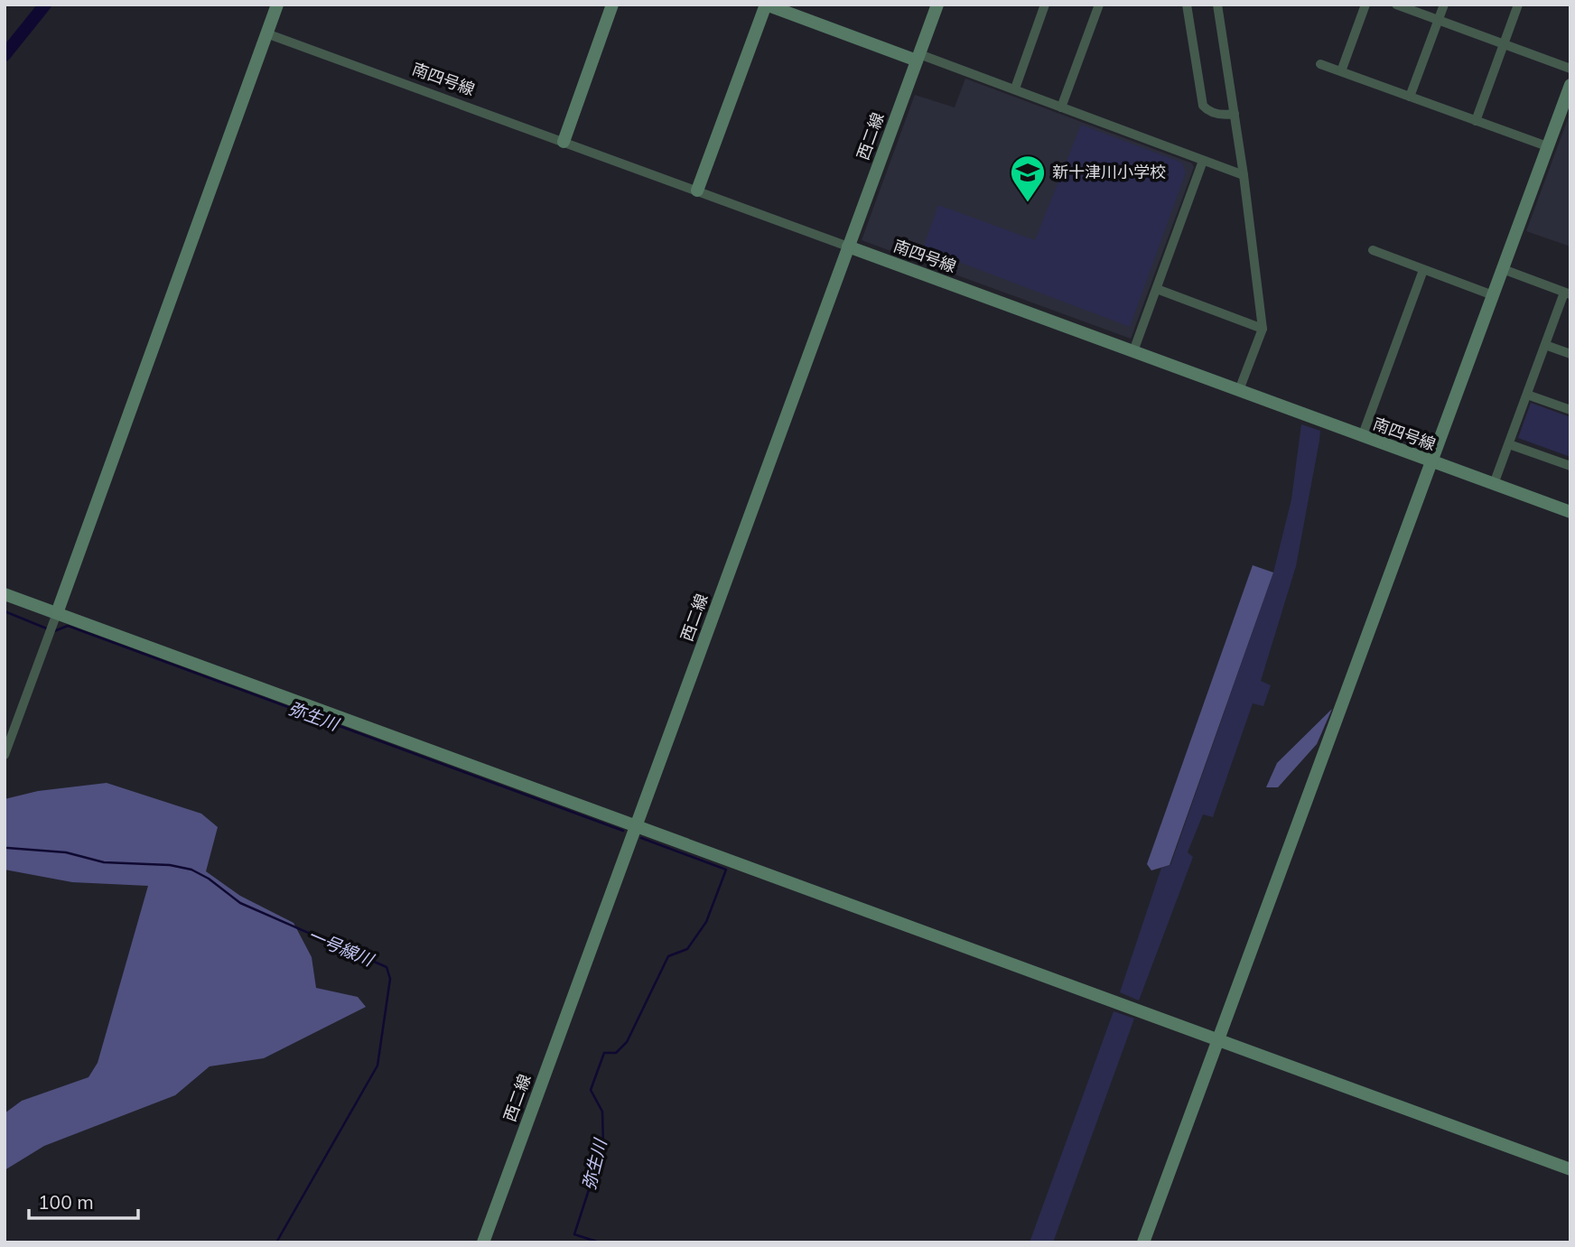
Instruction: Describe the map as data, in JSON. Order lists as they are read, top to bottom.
{
  "streets": {
    "street": ["南四号線", "西二線"]
  },
  "crossings": [
    ["南四号線", "西二線"]
  ],
  "water": ["弥生川", "一号線川"],
  "places": {
    "school or university": ["新十津川小学校"]
  },
  "scale_bar": "100 m"
}
